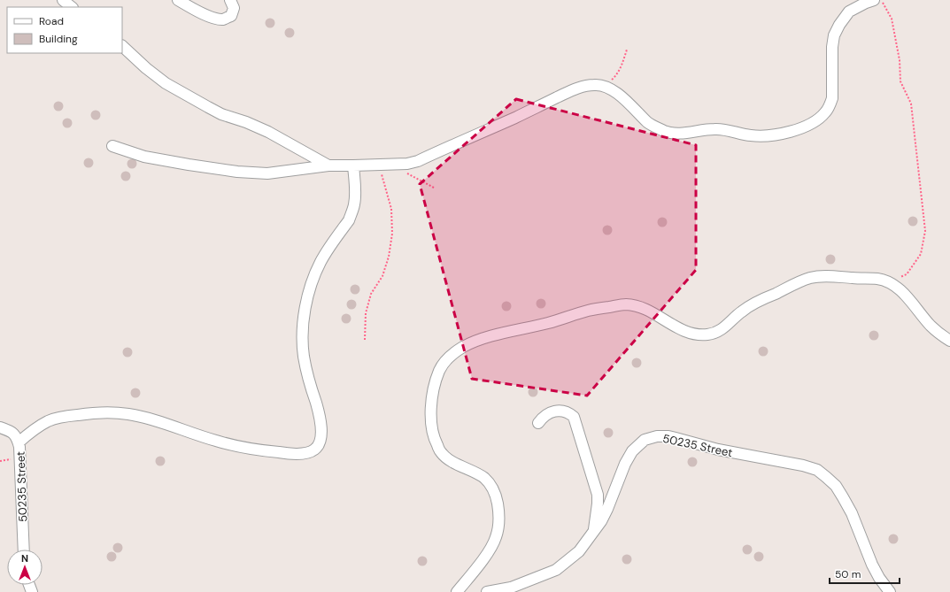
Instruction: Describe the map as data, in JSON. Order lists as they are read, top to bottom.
{
  "streets": {
    "street": ["50235 Street"]
  },
  "legend": ["Road", "Building"],
  "scale_bar": "50 m",
  "north": "top"
}
